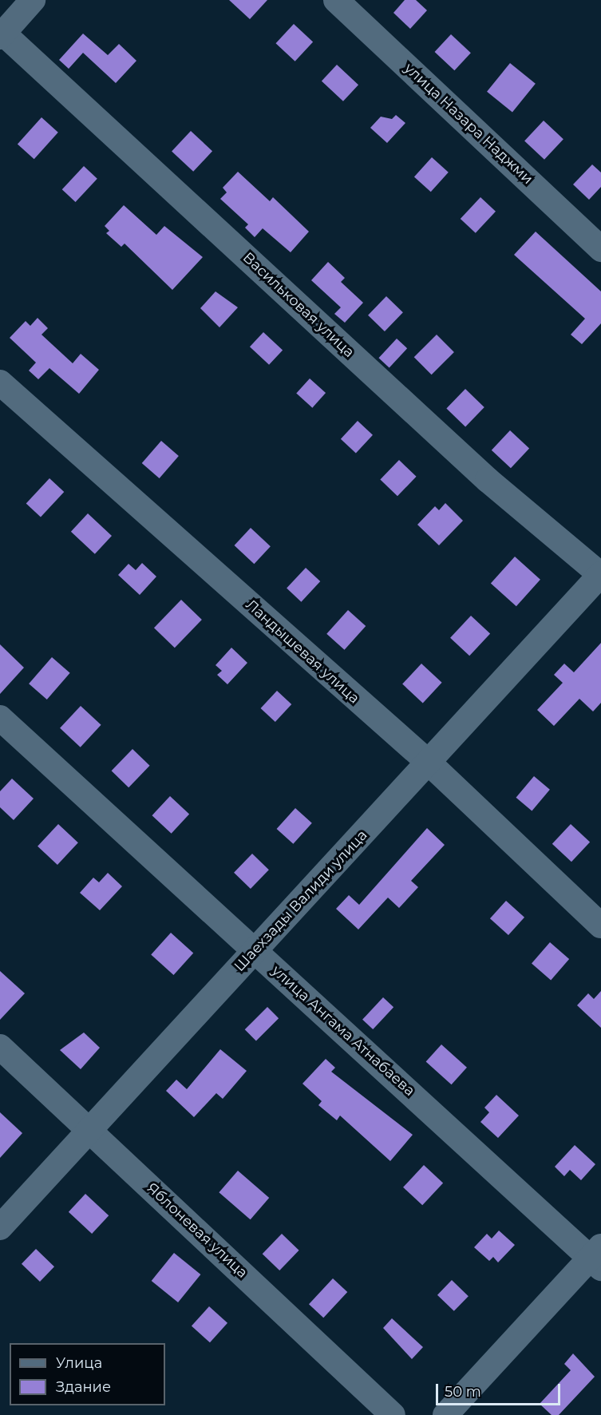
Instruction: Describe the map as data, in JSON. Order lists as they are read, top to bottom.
{
  "streets": {
    "street": [
      "улица Назара Наджми",
      "Васильковая улица",
      "Ландышевая улица",
      "Шаехзады Валиди улица",
      "улица Ангама Атнабаева",
      "Яблоневая улица"
    ]
  },
  "crossings": [
    ["Васильковая улица", "Шаехзады Валиди улица"],
    ["Ландышевая улица", "Шаехзады Валиди улица"],
    ["Шаехзады Валиди улица", "улица Ангама Атнабаева"],
    ["Шаехзады Валиди улица", "Яблоневая улица"]
  ],
  "legend": ["Улица", "Здание"],
  "scale_bar": "50 m"
}
